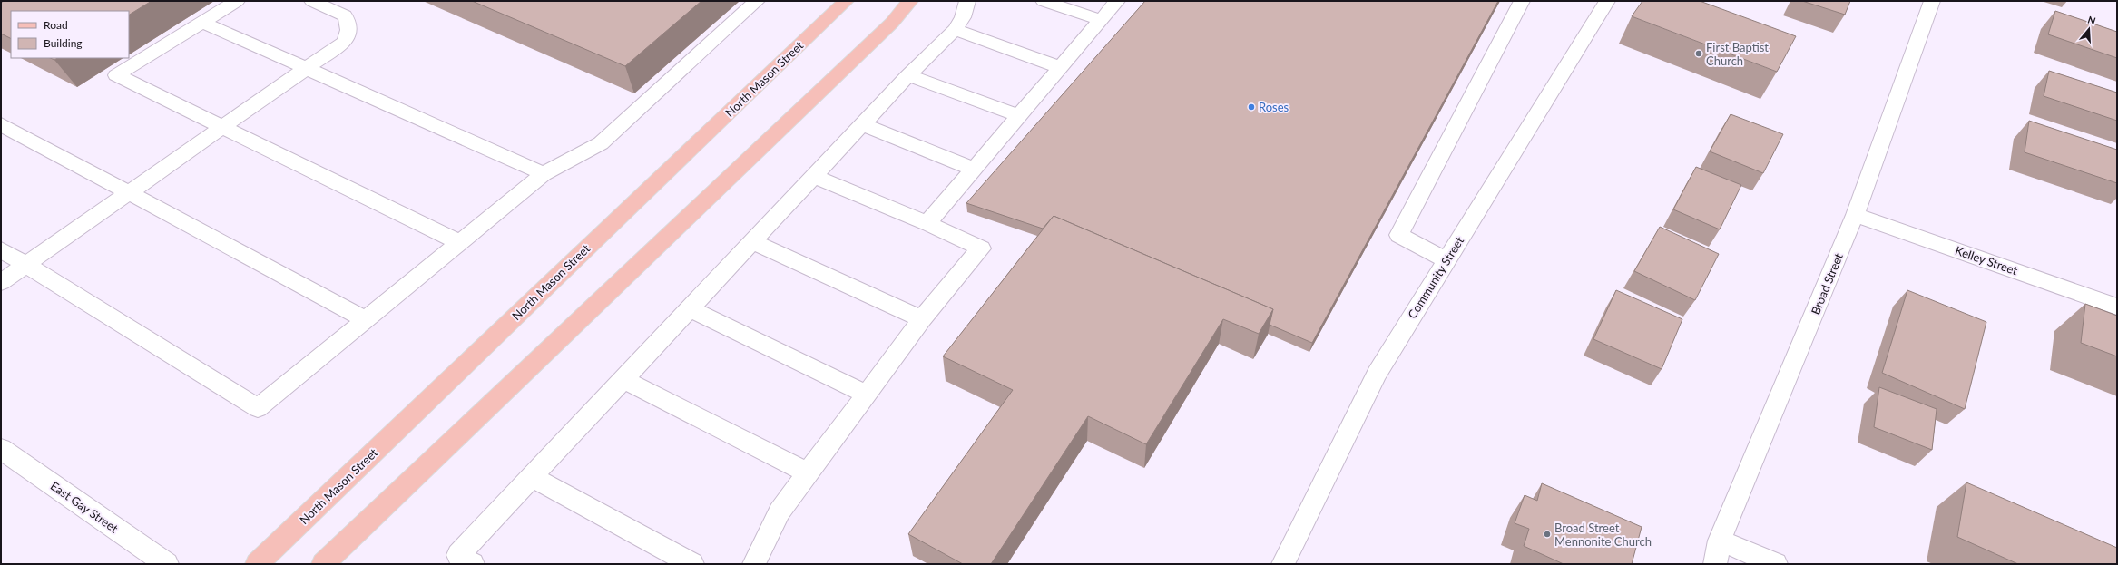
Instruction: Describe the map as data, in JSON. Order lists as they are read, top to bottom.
{
  "streets": {
    "main road": ["North Mason Street"],
    "street": [
      "Kelley Street",
      "Community Street",
      "Broad Street",
      "East Gay Street"
    ]
  },
  "crossings": [
    ["Kelley Street", "Broad Street"]
  ],
  "places": ["First Baptist Church", "Roses", "Broad Street Mennonite Church"],
  "legend": ["Road", "Building"],
  "north": "top"
}
